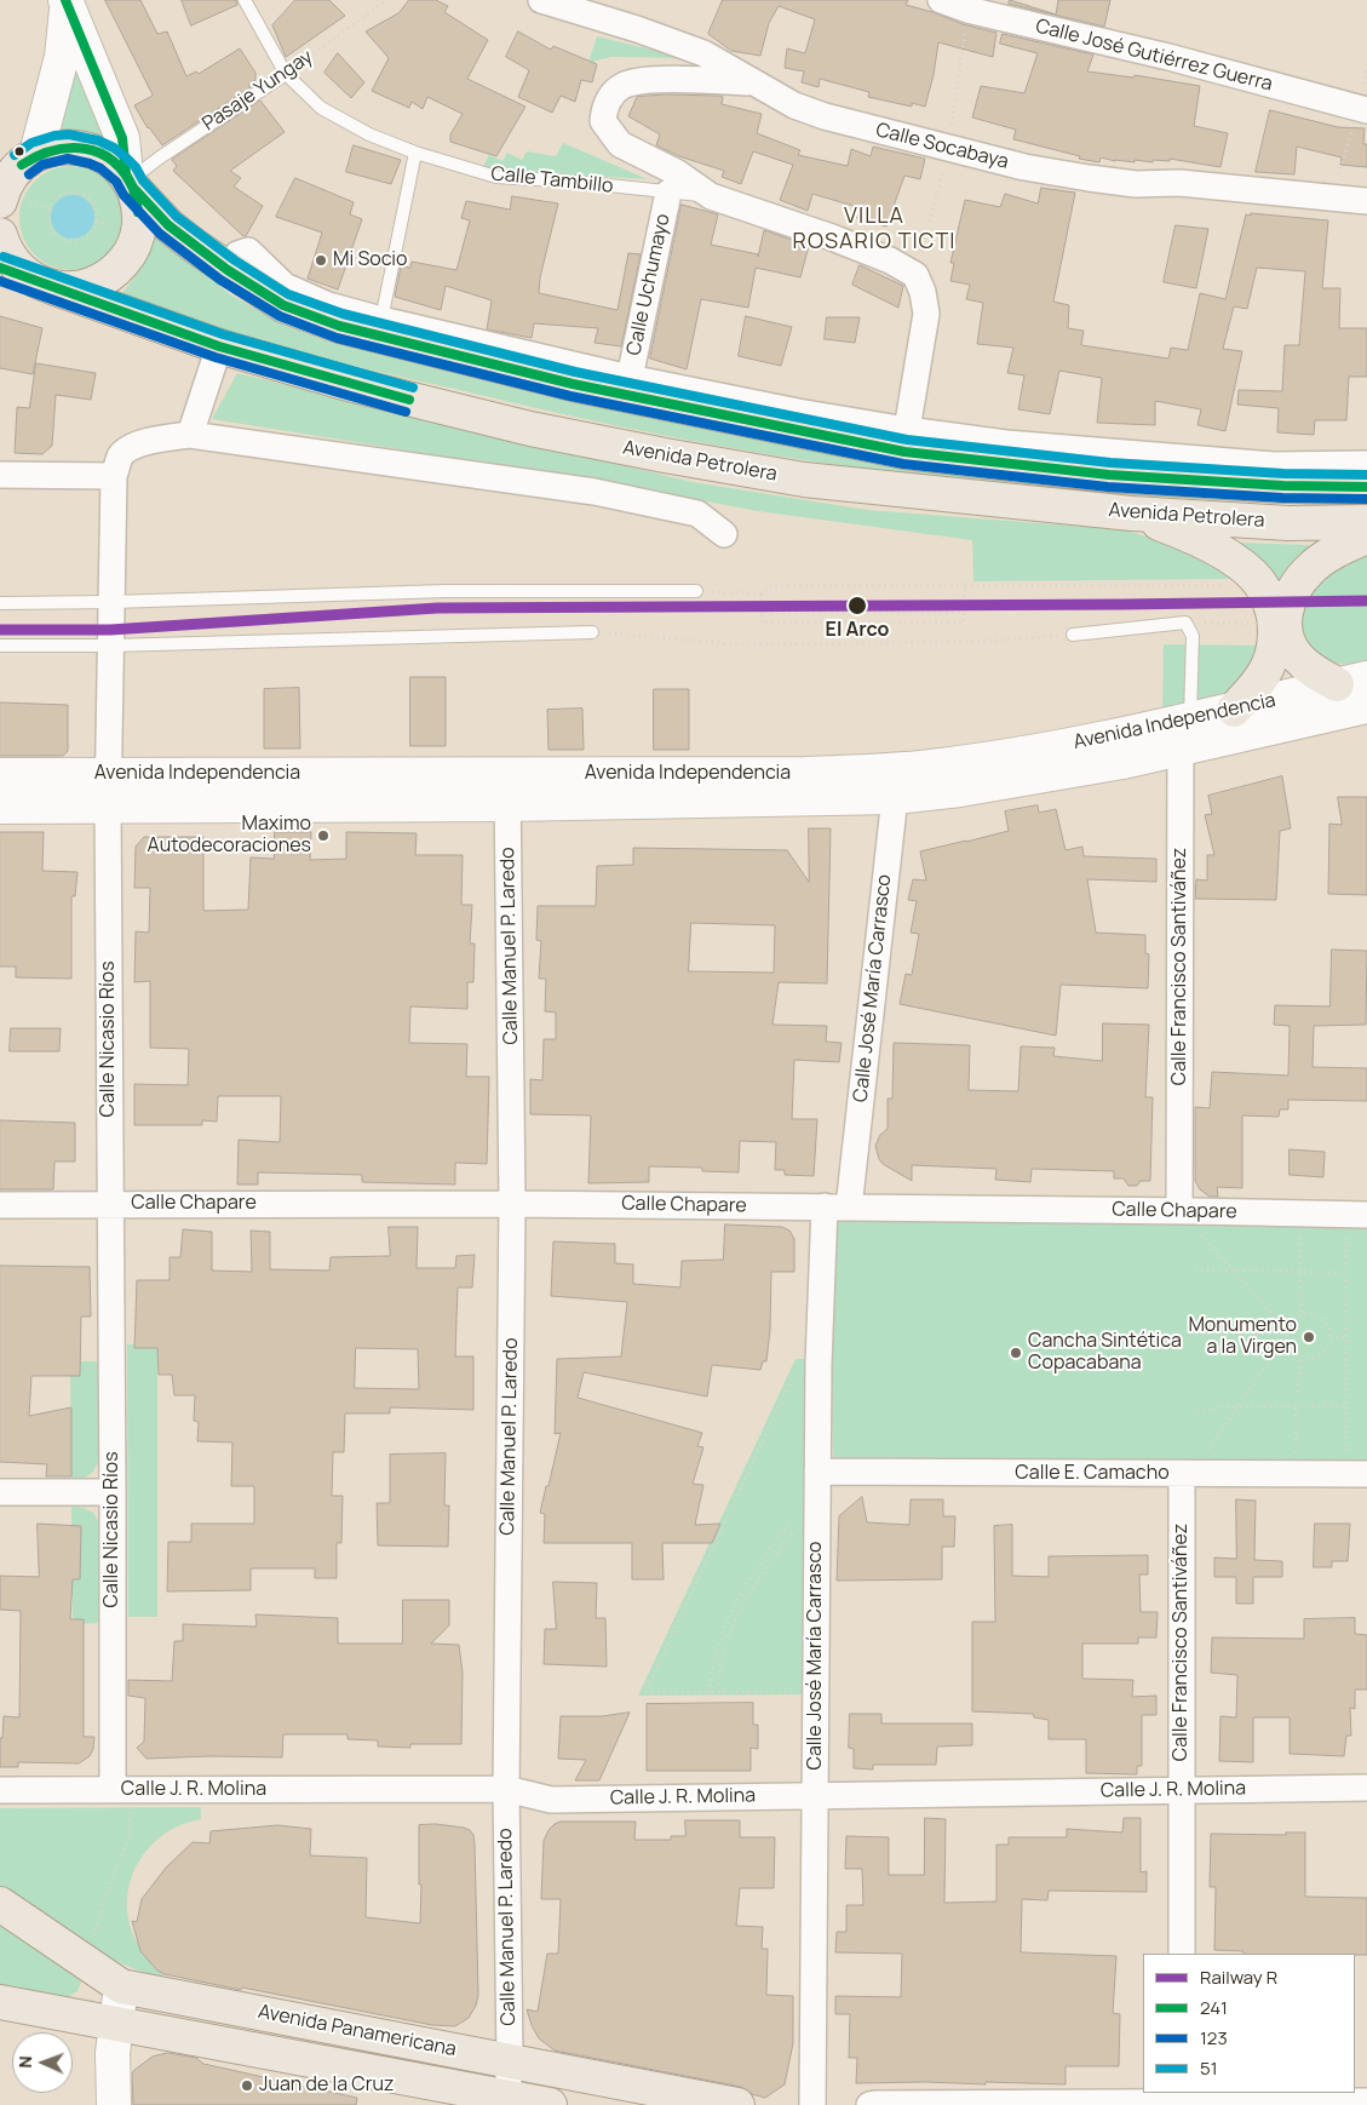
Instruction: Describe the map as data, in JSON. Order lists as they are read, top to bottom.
{
  "streets": {
    "main road": ["Avenida Petrolera", "Avenida Independencia", "Avenida Panamericana"],
    "street": [
      "Calle José Gutiérrez Guerra",
      "Calle Socabaya",
      "Calle Tambillo",
      "Calle Uchumayo",
      "Calle Manuel P. Laredo",
      "Calle Francisco Santiváñez",
      "Calle José María Carrasco",
      "Calle Nicasio Ríos",
      "Calle Chapare",
      "Calle E. Camacho",
      "Calle J. R. Molina"
    ],
    "lane": ["Pasaje Yungay"]
  },
  "crossings": [
    ["Pasaje Yungay", "Calle Tambillo"],
    ["Pasaje Yungay", "Avenida Petrolera"],
    ["Calle Tambillo", "Calle Uchumayo"],
    ["Avenida Independencia", "Calle Manuel P. Laredo"],
    ["Avenida Independencia", "Calle Francisco Santiváñez"],
    ["Avenida Independencia", "Calle José María Carrasco"],
    ["Avenida Independencia", "Calle Nicasio Ríos"],
    ["Calle Manuel P. Laredo", "Calle Chapare"],
    ["Calle Manuel P. Laredo", "Calle J. R. Molina"],
    ["Calle Manuel P. Laredo", "Avenida Panamericana"],
    ["Calle Francisco Santiváñez", "Calle Chapare"],
    ["Calle Francisco Santiváñez", "Calle E. Camacho"],
    ["Calle Francisco Santiváñez", "Calle J. R. Molina"],
    ["Calle José María Carrasco", "Calle Chapare"],
    ["Calle José María Carrasco", "Calle E. Camacho"],
    ["Calle José María Carrasco", "Calle J. R. Molina"],
    ["Calle Nicasio Ríos", "Calle Chapare"],
    ["Calle Nicasio Ríos", "Calle J. R. Molina"]
  ],
  "districts": ["VILLA ROSARIO TICTI"],
  "places": [
    "Mi Socio",
    "El Arco",
    "Maximo Autodecoraciones",
    "Monumento a la Virgen",
    "Cancha Sintética Copacabana",
    "Juan de la Cruz"
  ],
  "lines": [
    "transit line 241",
    "transit line 51",
    "transit line 123",
    "rail line R"
  ],
  "legend": [
    "Railway R",
    "241",
    "123",
    "51"
  ],
  "north": "left"
}
